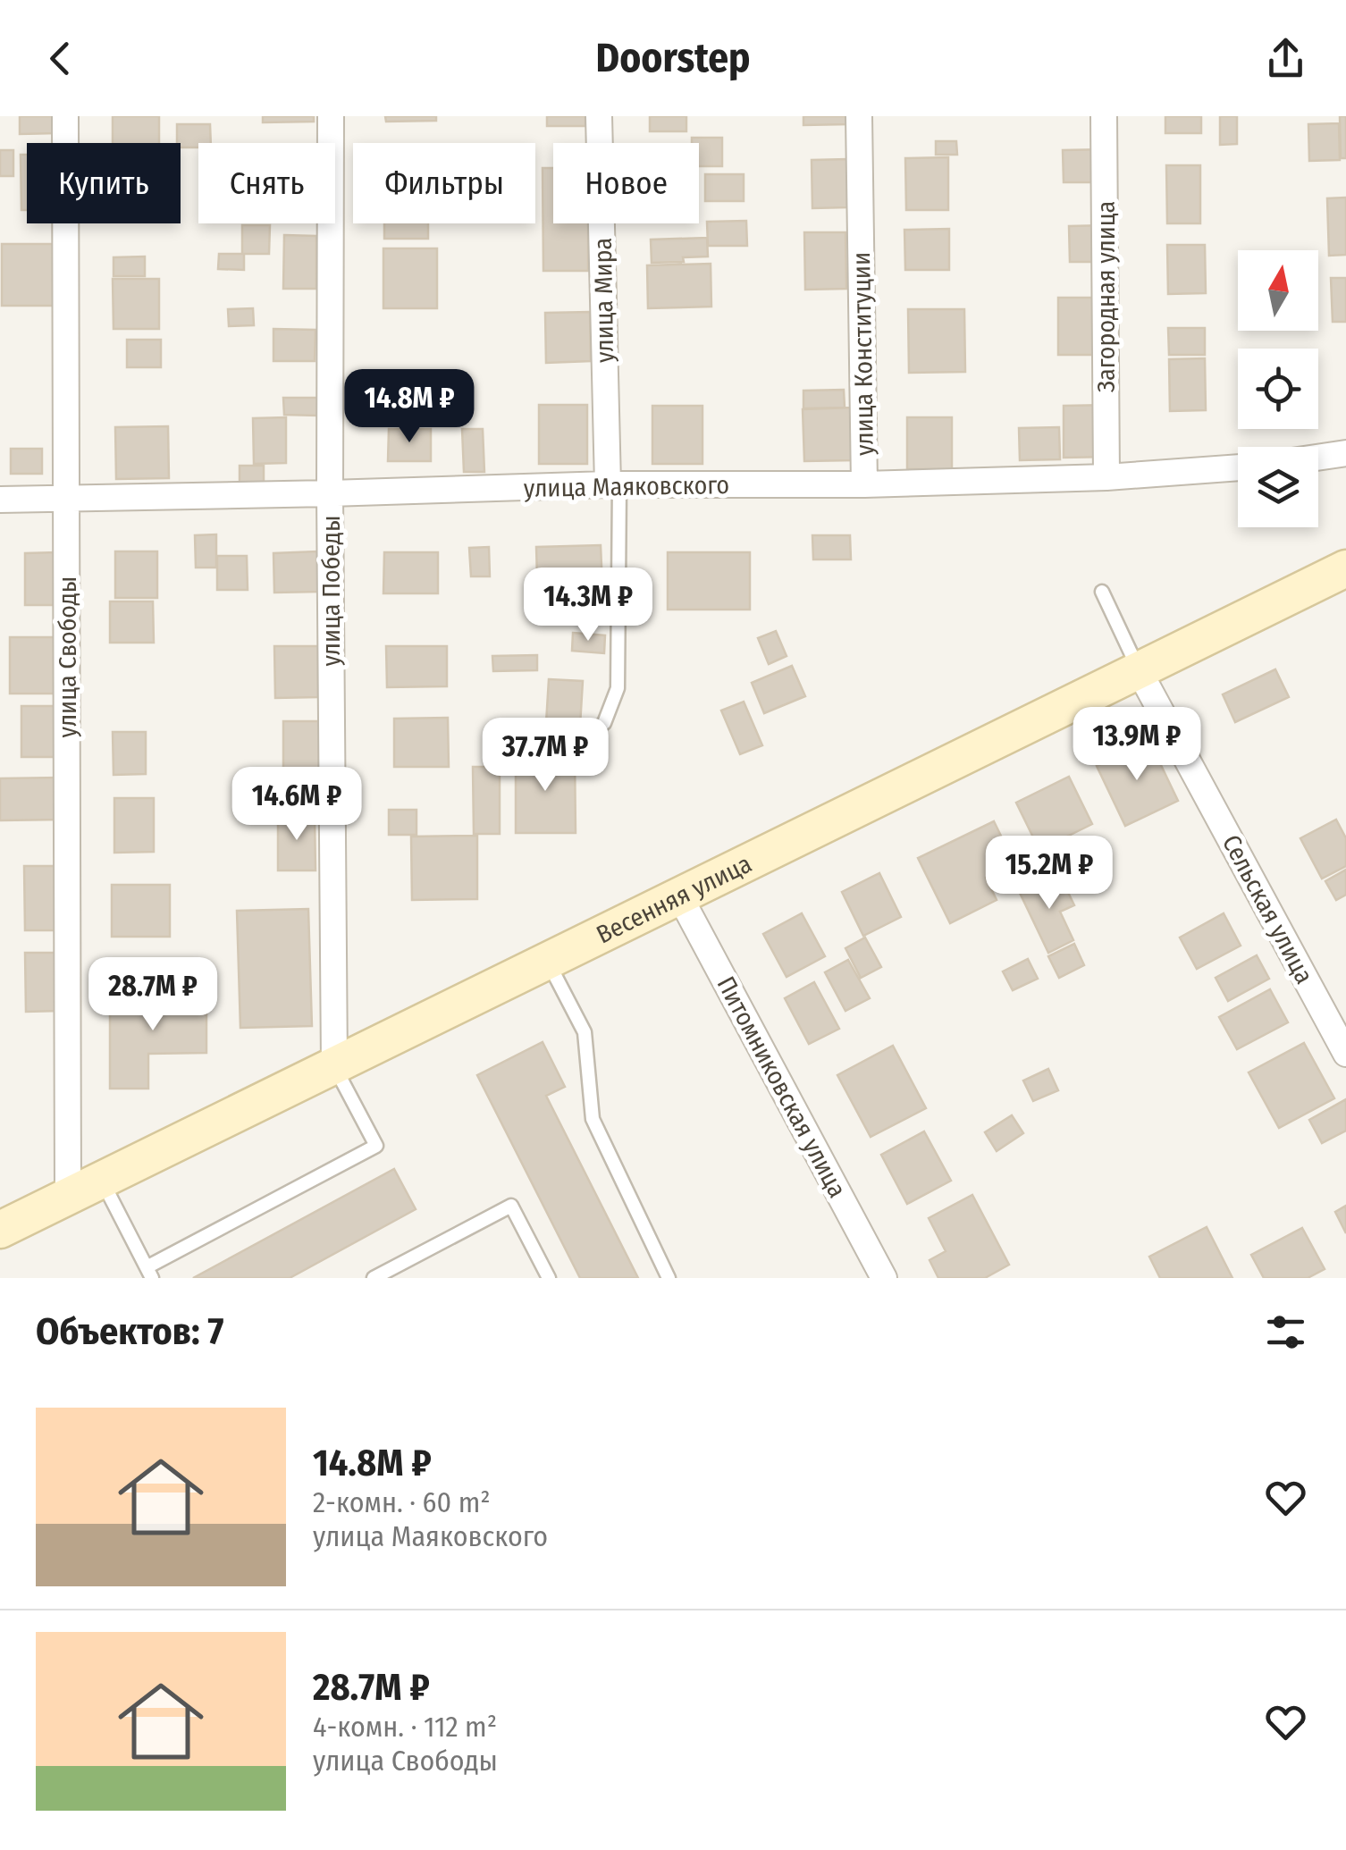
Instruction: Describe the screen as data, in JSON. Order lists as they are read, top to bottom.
{
  "streets": {
    "street": [
      "Загородная улица",
      "улица Мира",
      "улица Конституции",
      "улица Маяковского",
      "улица Победы",
      "улица Свободы",
      "Весенняя улица",
      "Сельская улица",
      "Питомниковская улица"
    ]
  },
  "crossings": [
    ["Загородная улица", "улица Маяковского"],
    ["улица Мира", "улица Маяковского"],
    ["улица Конституции", "улица Маяковского"],
    ["улица Маяковского", "улица Победы"],
    ["улица Маяковского", "улица Свободы"],
    ["улица Победы", "Весенняя улица"],
    ["улица Свободы", "Весенняя улица"],
    ["Весенняя улица", "Сельская улица"],
    ["Весенняя улица", "Питомниковская улица"]
  ],
  "north": "top",
  "page": {
    "header": "Doorstep",
    "chip": [
      "Купить",
      "Снять",
      "Фильтры",
      "Новое"
    ],
    "price": [
      "14.8M ₽",
      "14.3M ₽",
      "13.9M ₽",
      "37.7M ₽",
      "14.6M ₽",
      "15.2M ₽",
      "28.7M ₽"
    ],
    "heading": "Объектов: 7",
    "list": [
      {
        "name": "14.8M ₽",
        "note": "2-комн. · 60 m² · улица Маяковского"
      },
      {
        "name": "28.7M ₽",
        "note": "4-комн. · 112 m² · улица Свободы"
      }
    ]
  }
}
